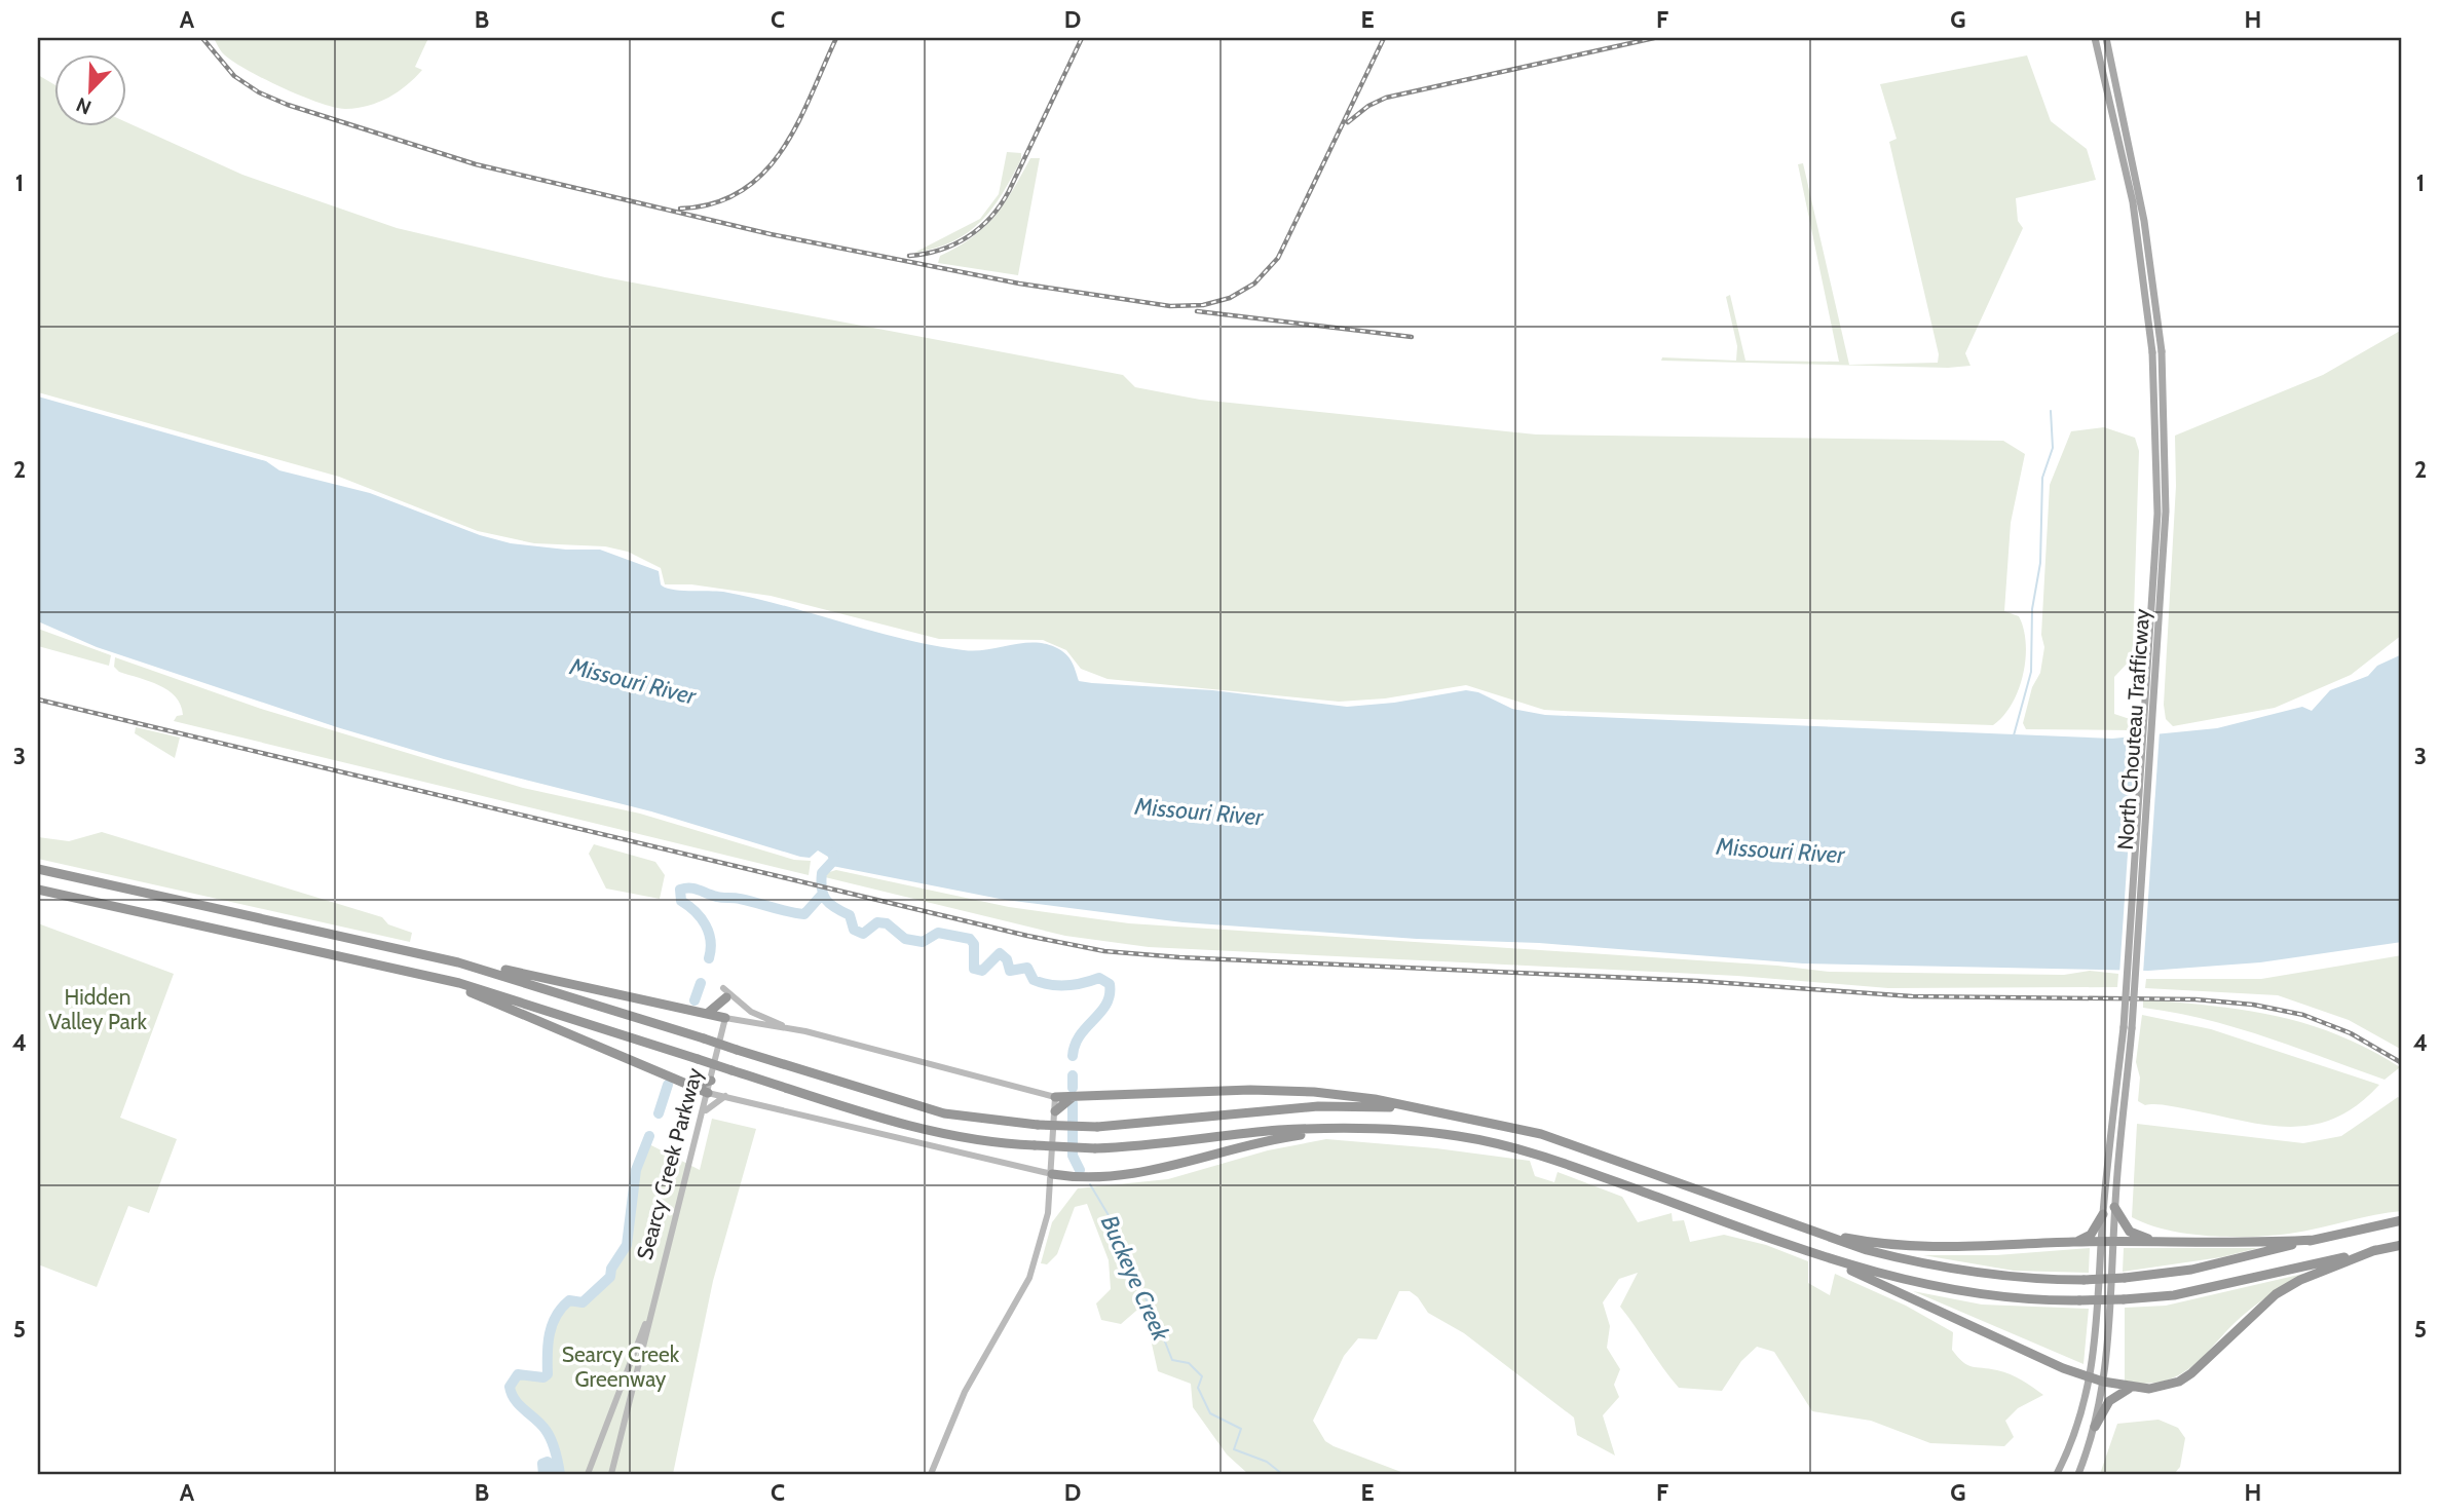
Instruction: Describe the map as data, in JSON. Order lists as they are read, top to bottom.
{
  "streets": {
    "main road": ["North Chouteau Trafficway", "Searcy Creek Parkway"]
  },
  "water": ["Missouri River", "Buckeye Creek"],
  "parks": ["Hidden Valley Park", "Searcy Creek Greenway"],
  "north": "bottom left",
  "grid": {
    "columns": [
      "A",
      "B",
      "C",
      "D",
      "E",
      "F",
      "G",
      "H"
    ],
    "rows": [
      "1",
      "2",
      "3",
      "4",
      "5"
    ]
  }
}
